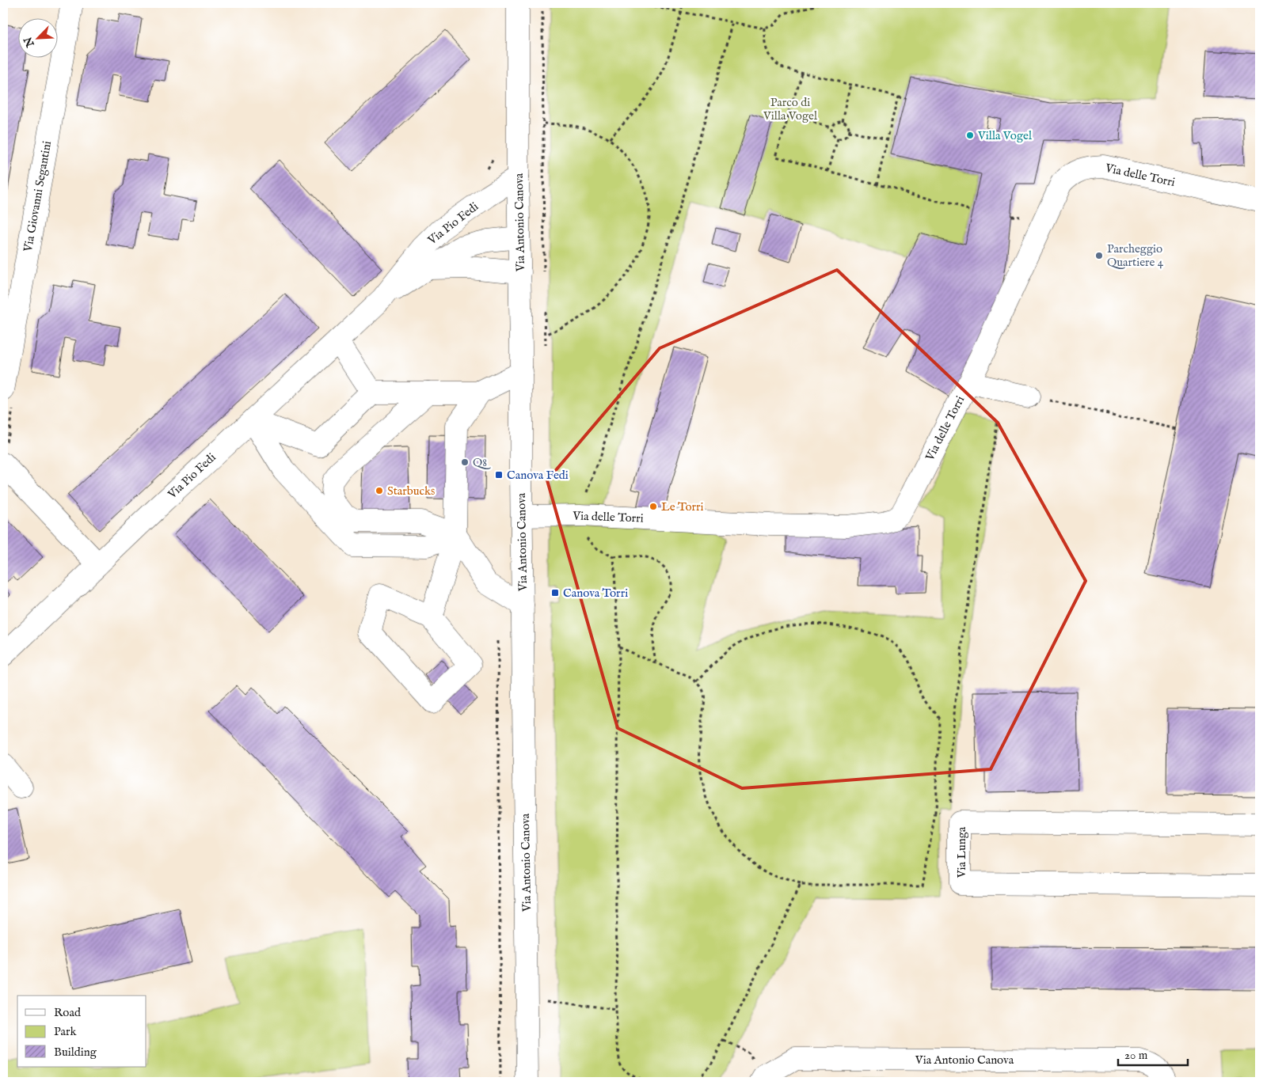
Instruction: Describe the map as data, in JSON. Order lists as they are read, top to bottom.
{
  "streets": {
    "street": [
      "Via delle Torri",
      "Via Giovanni Segantini",
      "Via Antonio Canova",
      "Via Pio Fedi",
      "Via Lunga"
    ]
  },
  "crossings": [
    ["Via delle Torri", "Via Antonio Canova"],
    ["Via Antonio Canova", "Via Pio Fedi"]
  ],
  "parks": ["Parco di Villa Vogel"],
  "places": {
    "other": [
      "Villa Vogel",
      "Parcheggio Quartiere 4",
      "Q8",
      "Starbucks",
      "Le Torri"
    ],
    "transit": ["Canova Fedi", "Canova Torri"]
  },
  "legend": ["Road", "Park", "Building"],
  "scale_bar": "20 m",
  "north": "bottom left"
}
